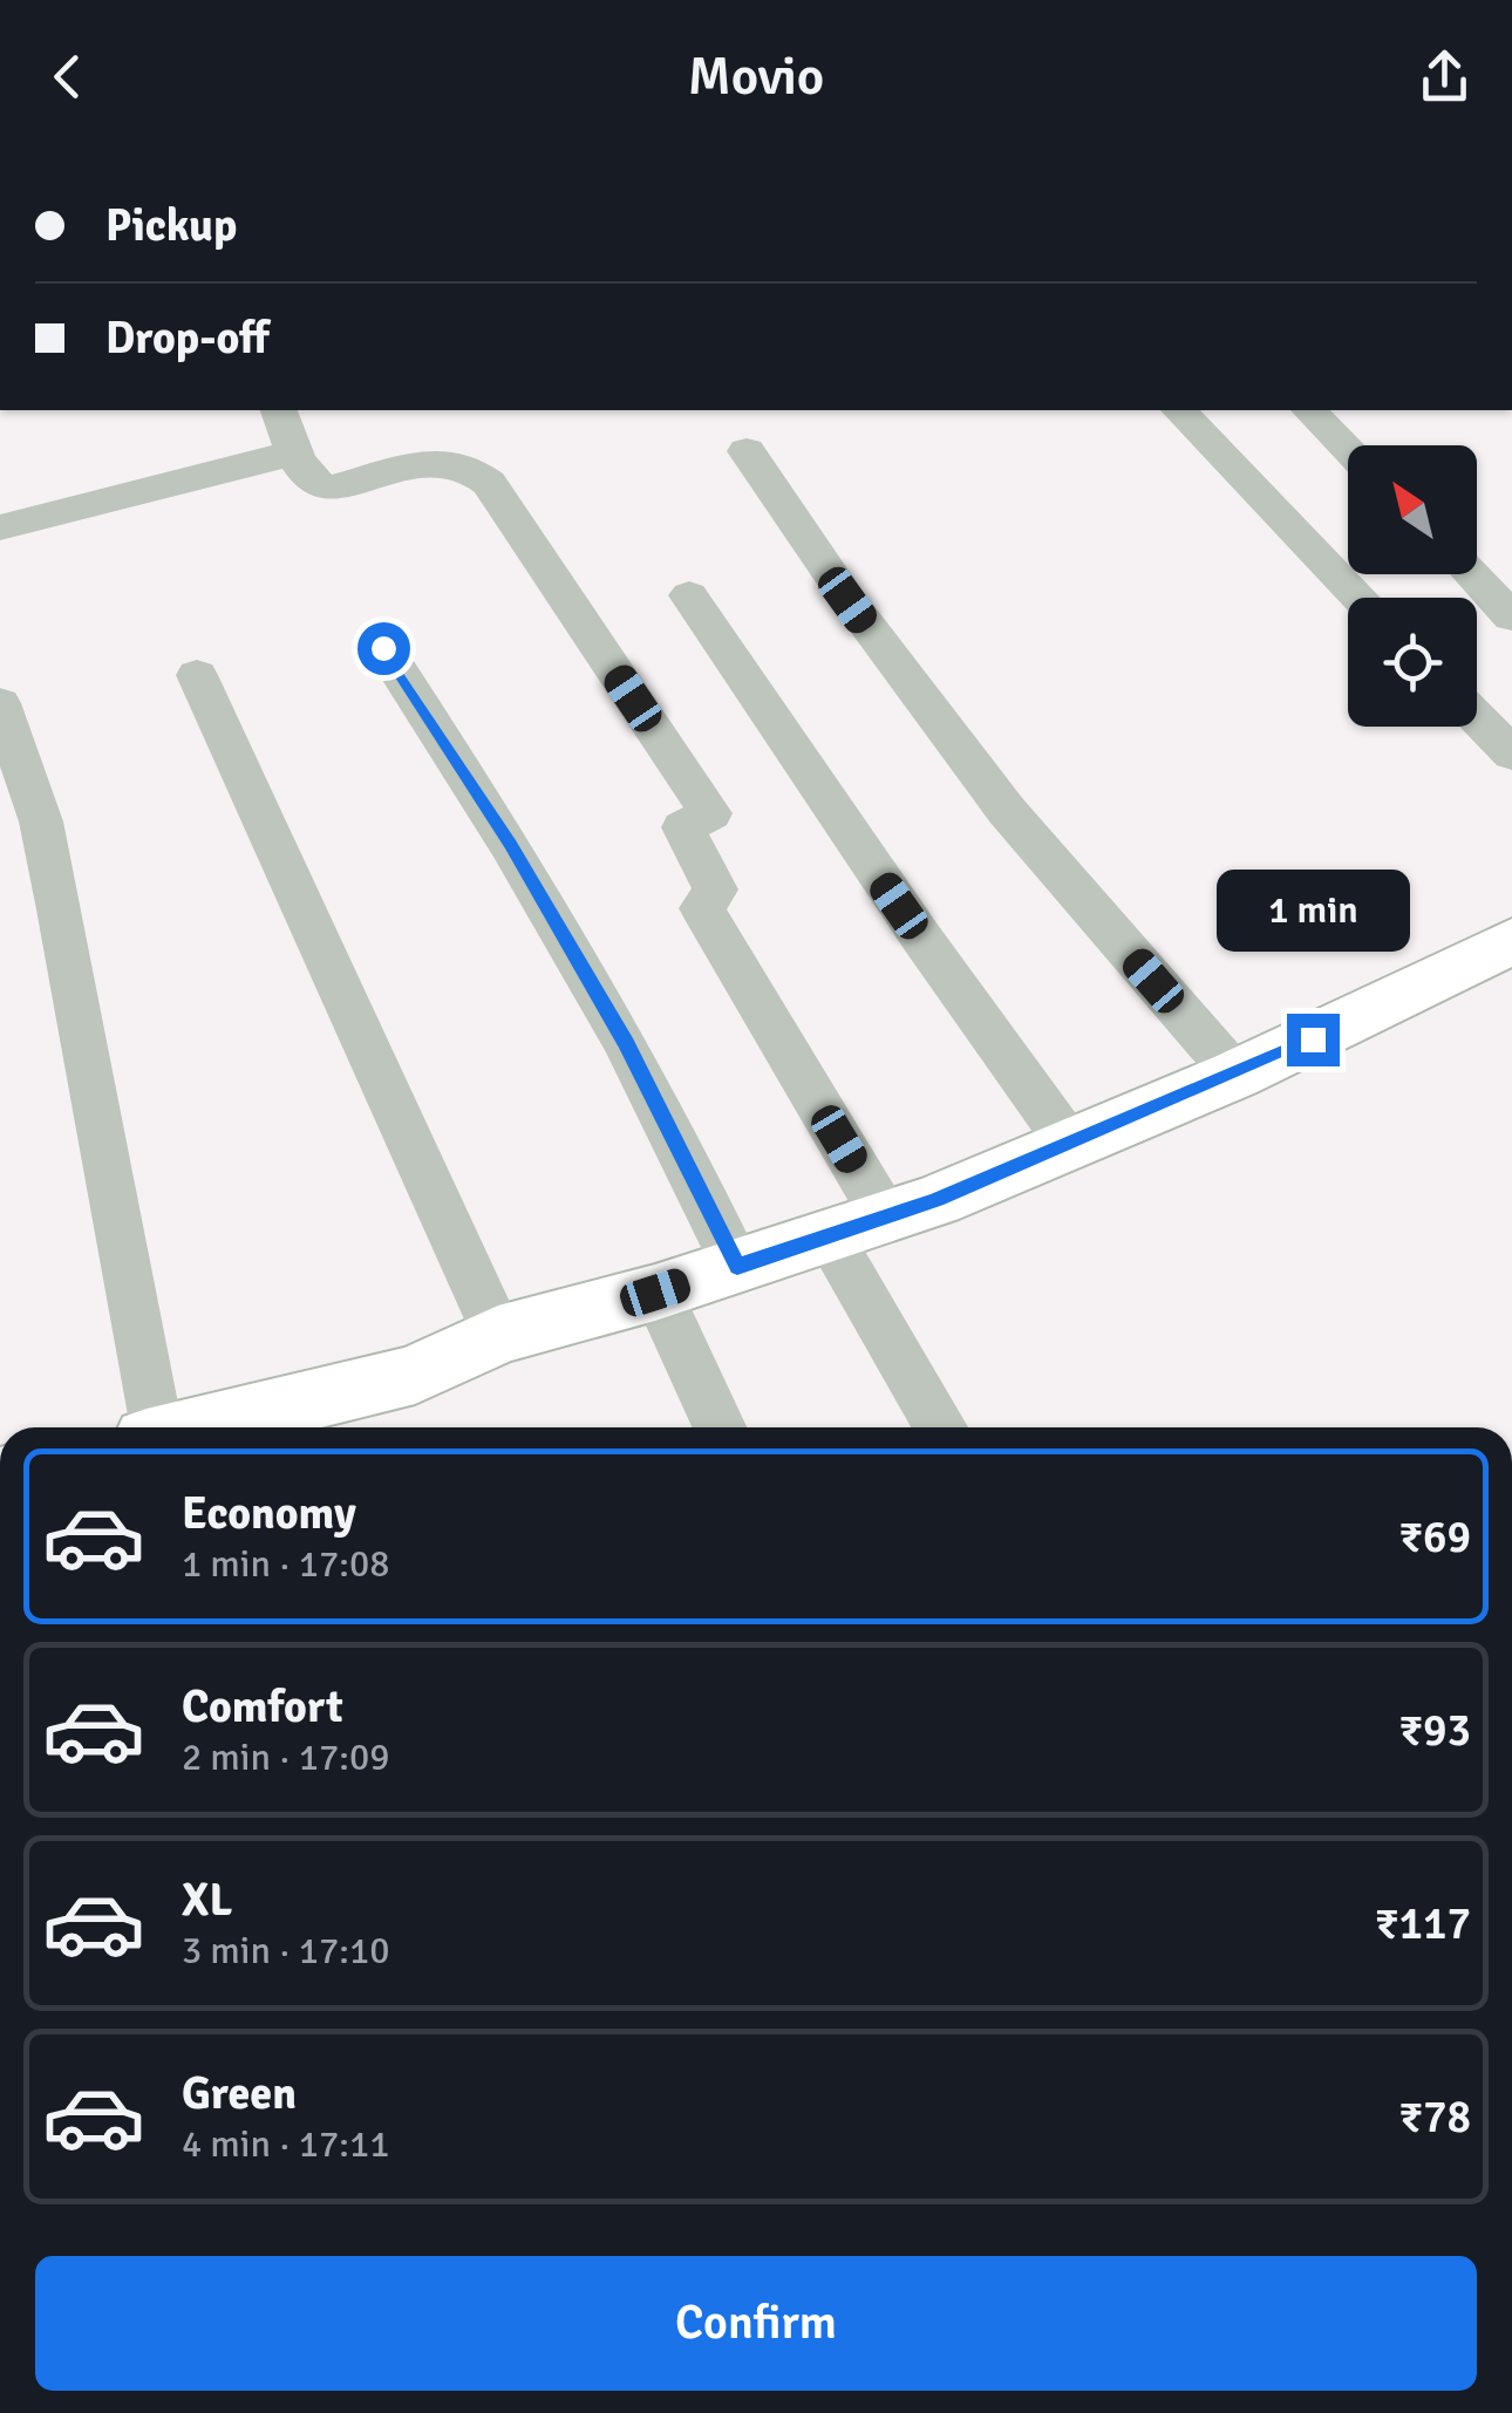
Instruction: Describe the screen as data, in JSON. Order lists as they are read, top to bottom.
{
  "north": "top left",
  "page": {
    "header": "Movio",
    "banner": ["Pickup", "Drop-off"],
    "bubble": "1 min",
    "list": [
      {
        "name": "Economy",
        "note": "1 min · 17:08",
        "value": "₹69"
      },
      {
        "name": "Comfort",
        "note": "2 min · 17:09",
        "value": "₹93"
      },
      {
        "name": "XL",
        "note": "3 min · 17:10",
        "value": "₹117"
      },
      {
        "name": "Green",
        "note": "4 min · 17:11",
        "value": "₹78"
      }
    ],
    "buttons": "Confirm"
  }
}
